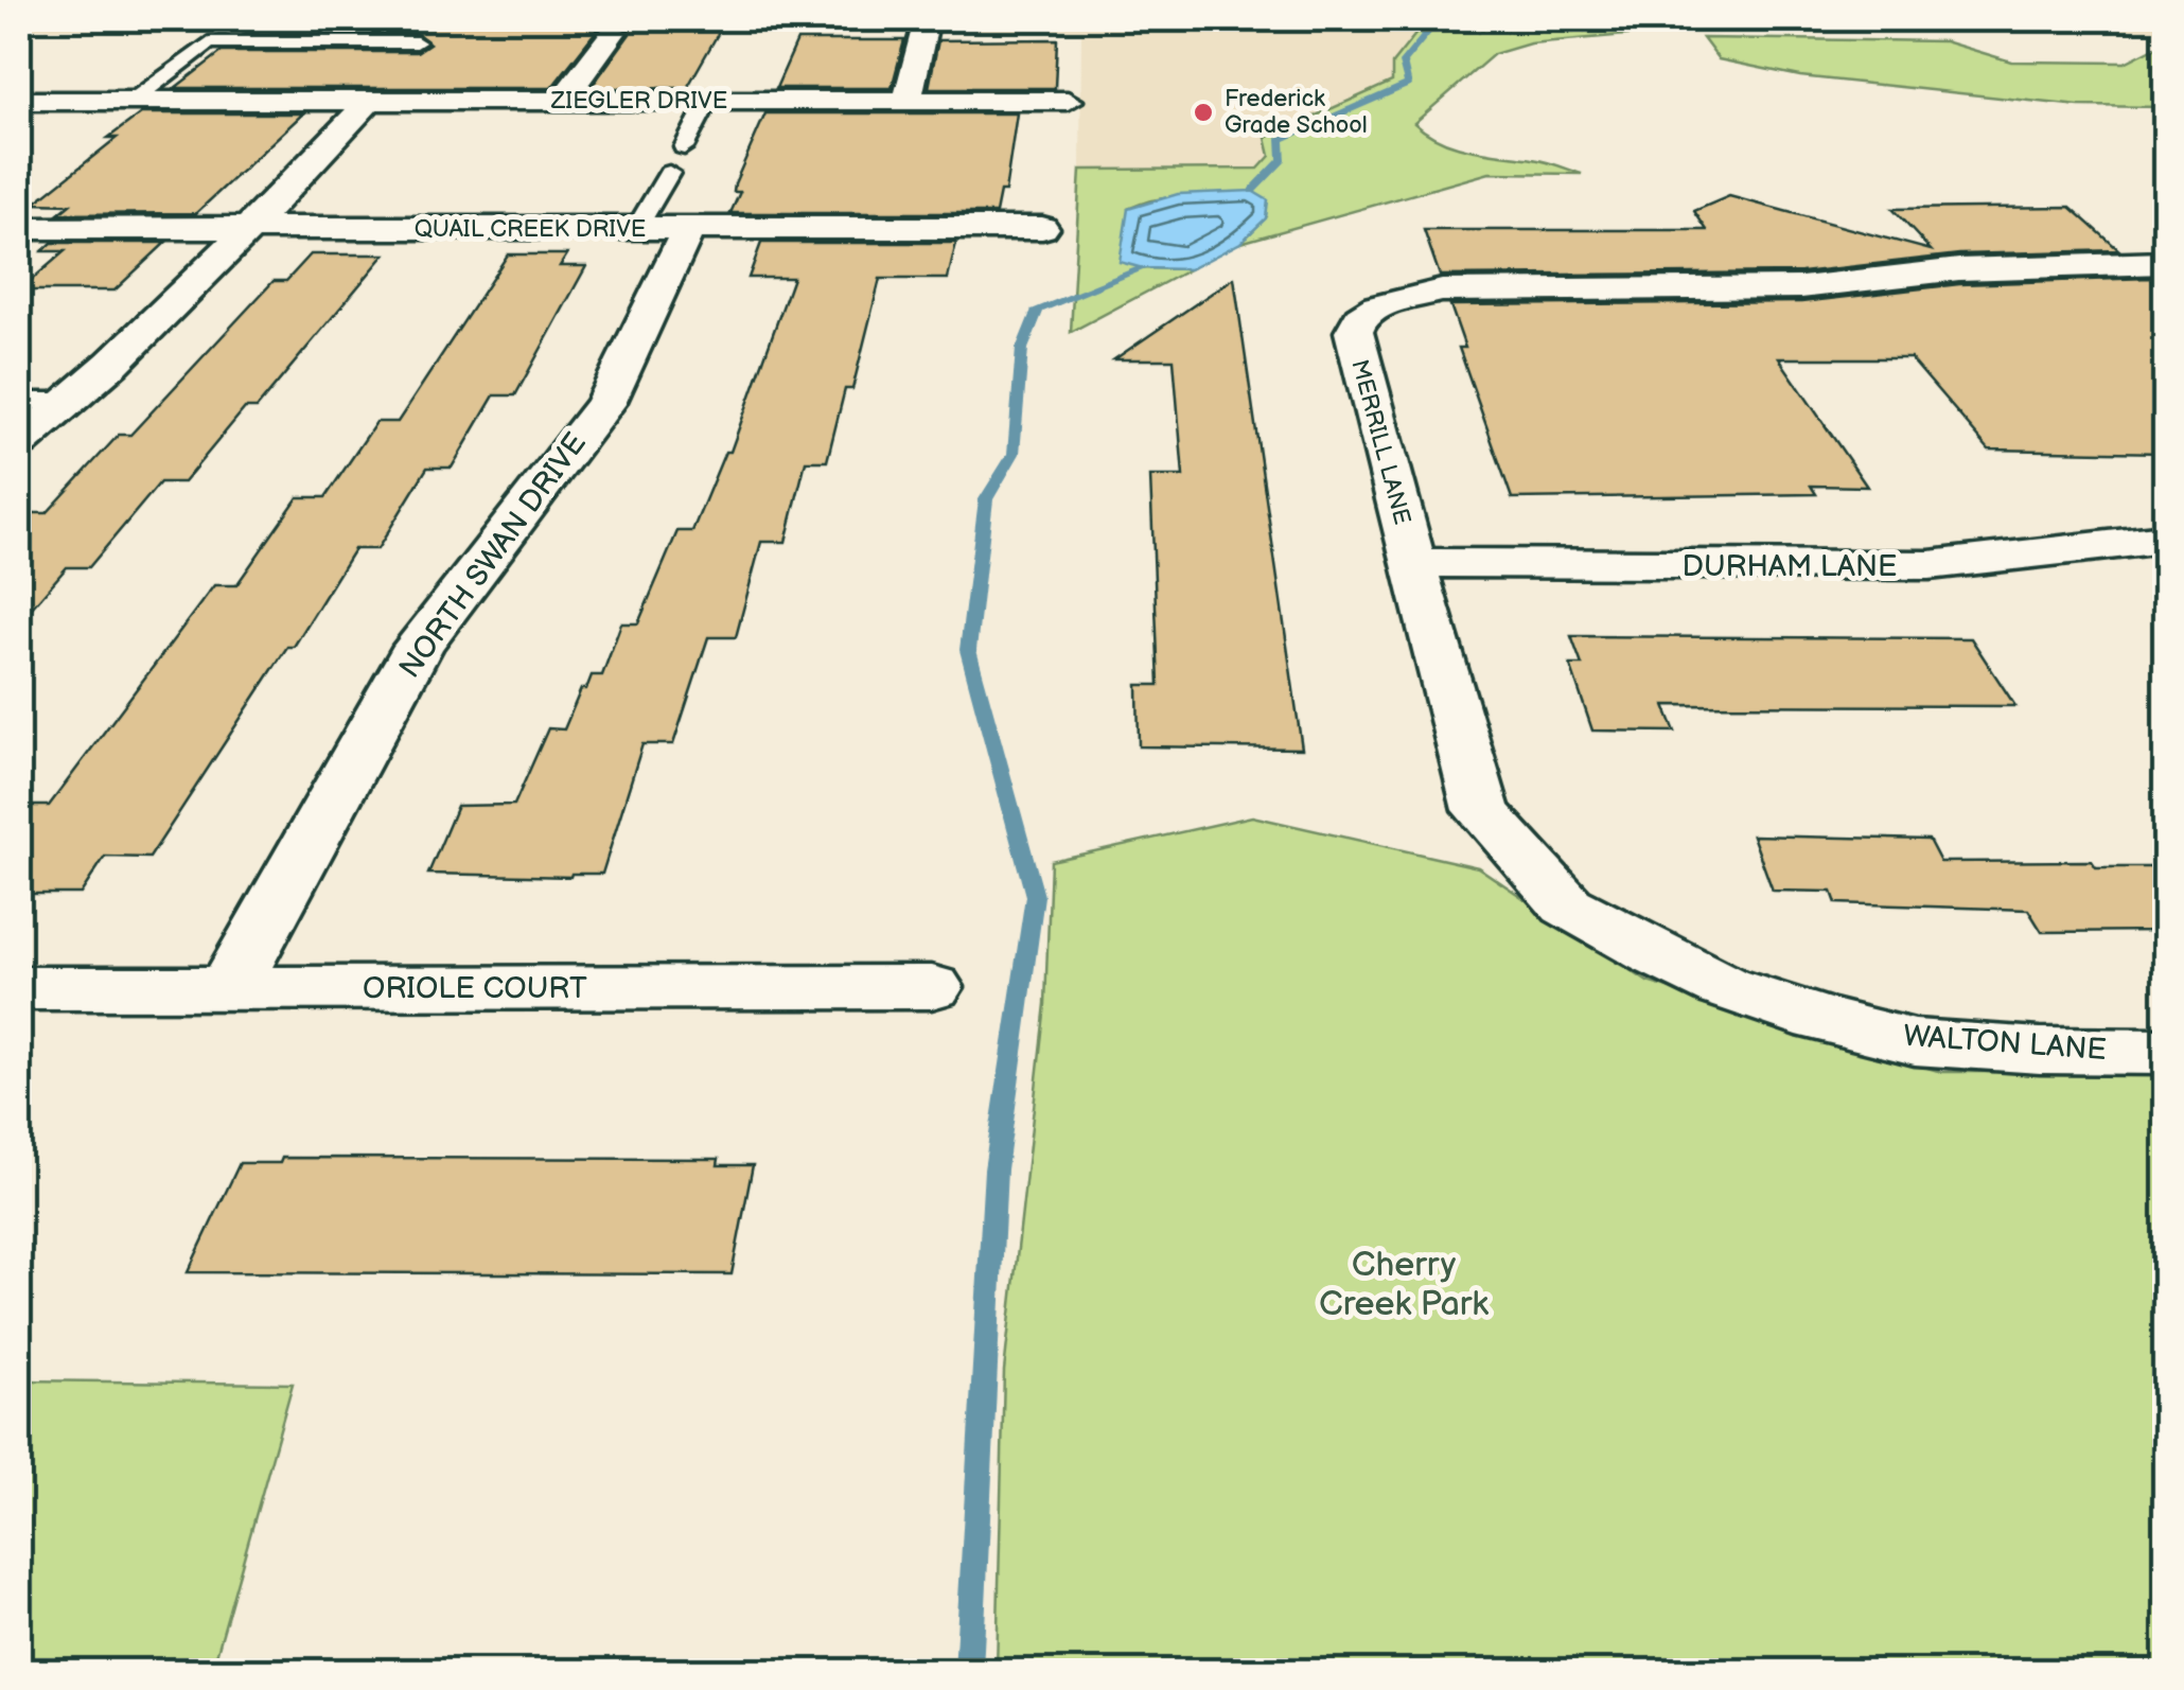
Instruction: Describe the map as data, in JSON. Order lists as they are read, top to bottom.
{
  "streets": {
    "street": [
      "ZIEGLER DRIVE",
      "QUAIL CREEK DRIVE",
      "MERRILL LANE",
      "NORTH SWAN DRIVE",
      "DURHAM LANE",
      "ORIOLE COURT",
      "WALTON LANE"
    ]
  },
  "crossings": [
    ["QUAIL CREEK DRIVE", "NORTH SWAN DRIVE"],
    ["MERRILL LANE", "DURHAM LANE"],
    ["MERRILL LANE", "WALTON LANE"],
    ["NORTH SWAN DRIVE", "ORIOLE COURT"]
  ],
  "parks": ["Cherry Creek Park"],
  "places": ["Frederick Grade School"]
}
